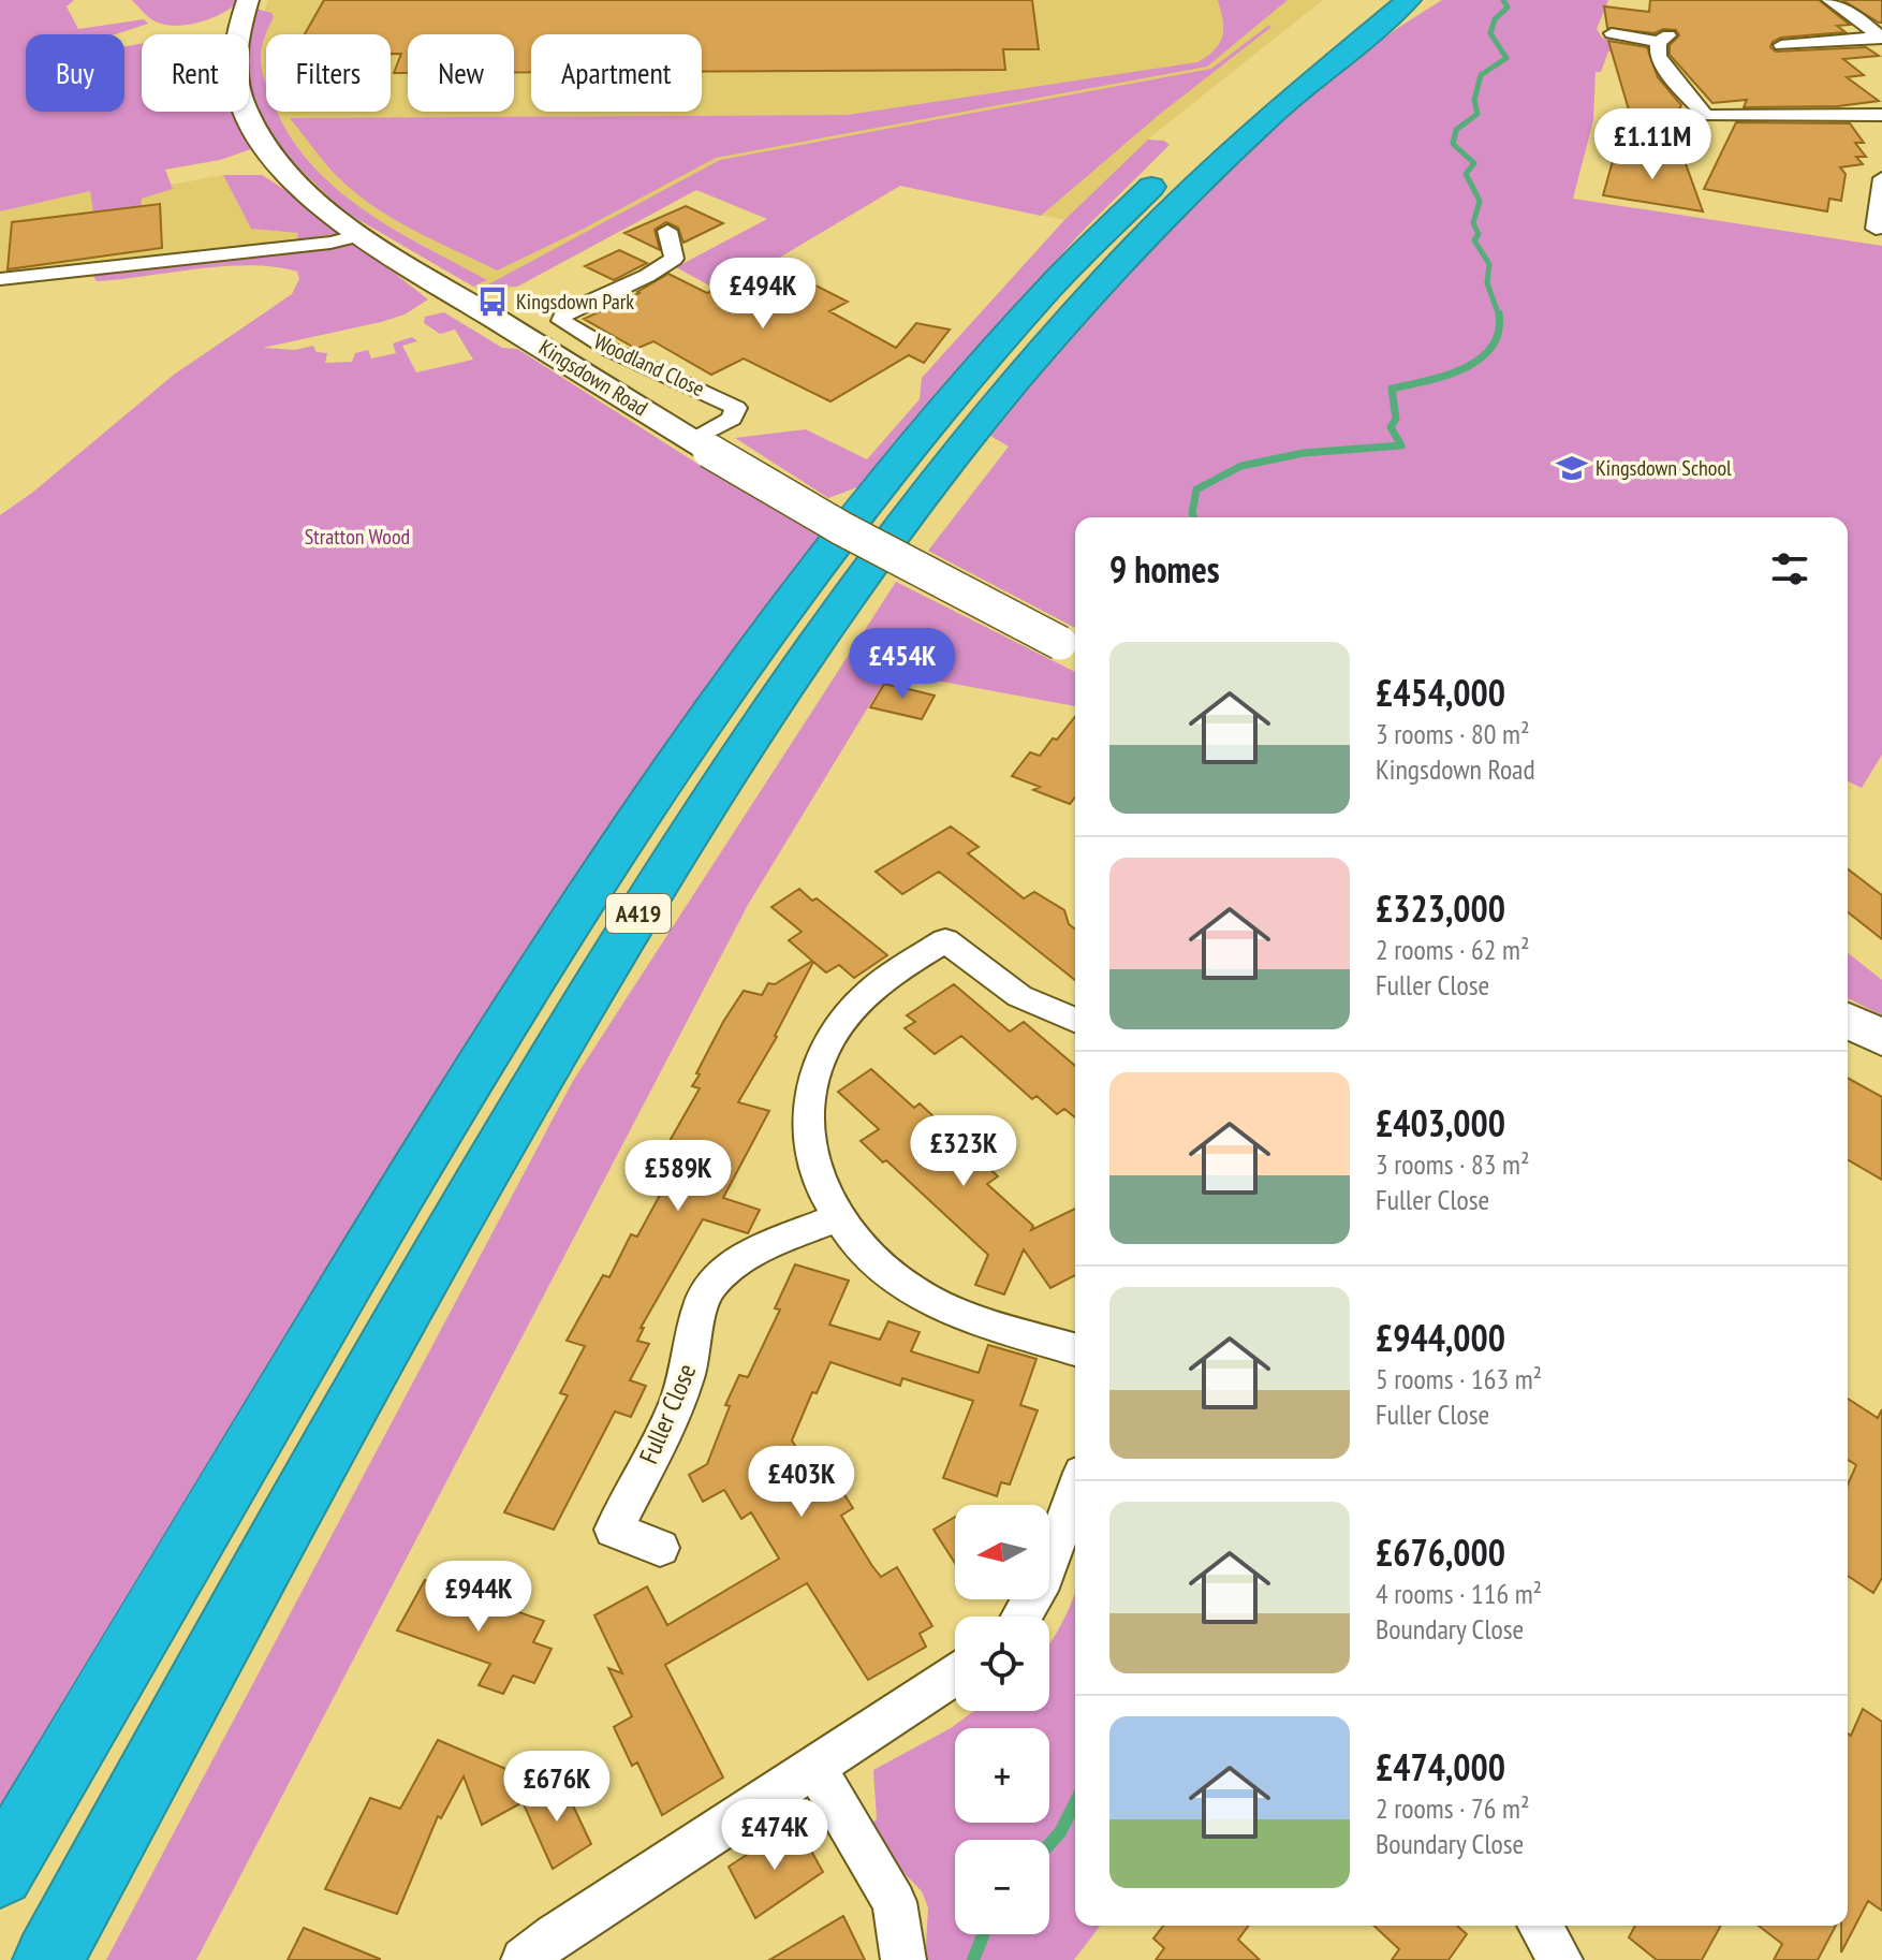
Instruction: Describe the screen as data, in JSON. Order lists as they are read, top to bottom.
{
  "streets": {
    "highway": ["A419"],
    "main road": ["Kingsdown Road"],
    "street": ["Woodland Close", "Fuller Close"]
  },
  "crossings": [
    ["Woodland Close", "Kingsdown Road"]
  ],
  "parks": ["Stratton Wood"],
  "places": {
    "bus stop": ["Kingsdown Park"],
    "school or university": ["Kingsdown School"]
  },
  "north": "left",
  "page": {
    "chip": [
      "Buy",
      "Rent",
      "Filters",
      "New",
      "Apartment"
    ],
    "price": [
      "£1.11M",
      "£494K",
      "£454K",
      "£323K",
      "£589K",
      "£403K",
      "£944K",
      "£676K",
      "£474K"
    ],
    "heading": "9 homes",
    "list": [
      {
        "name": "£454,000",
        "note": "3 rooms · 80 m² · Kingsdown Road"
      },
      {
        "name": "£323,000",
        "note": "2 rooms · 62 m² · Fuller Close"
      },
      {
        "name": "£403,000",
        "note": "3 rooms · 83 m² · Fuller Close"
      },
      {
        "name": "£944,000",
        "note": "5 rooms · 163 m² · Fuller Close"
      },
      {
        "name": "£676,000",
        "note": "4 rooms · 116 m² · Boundary Close"
      },
      {
        "name": "£474,000",
        "note": "2 rooms · 76 m² · Boundary Close"
      }
    ],
    "map_buttons": ["+", "−"]
  }
}
